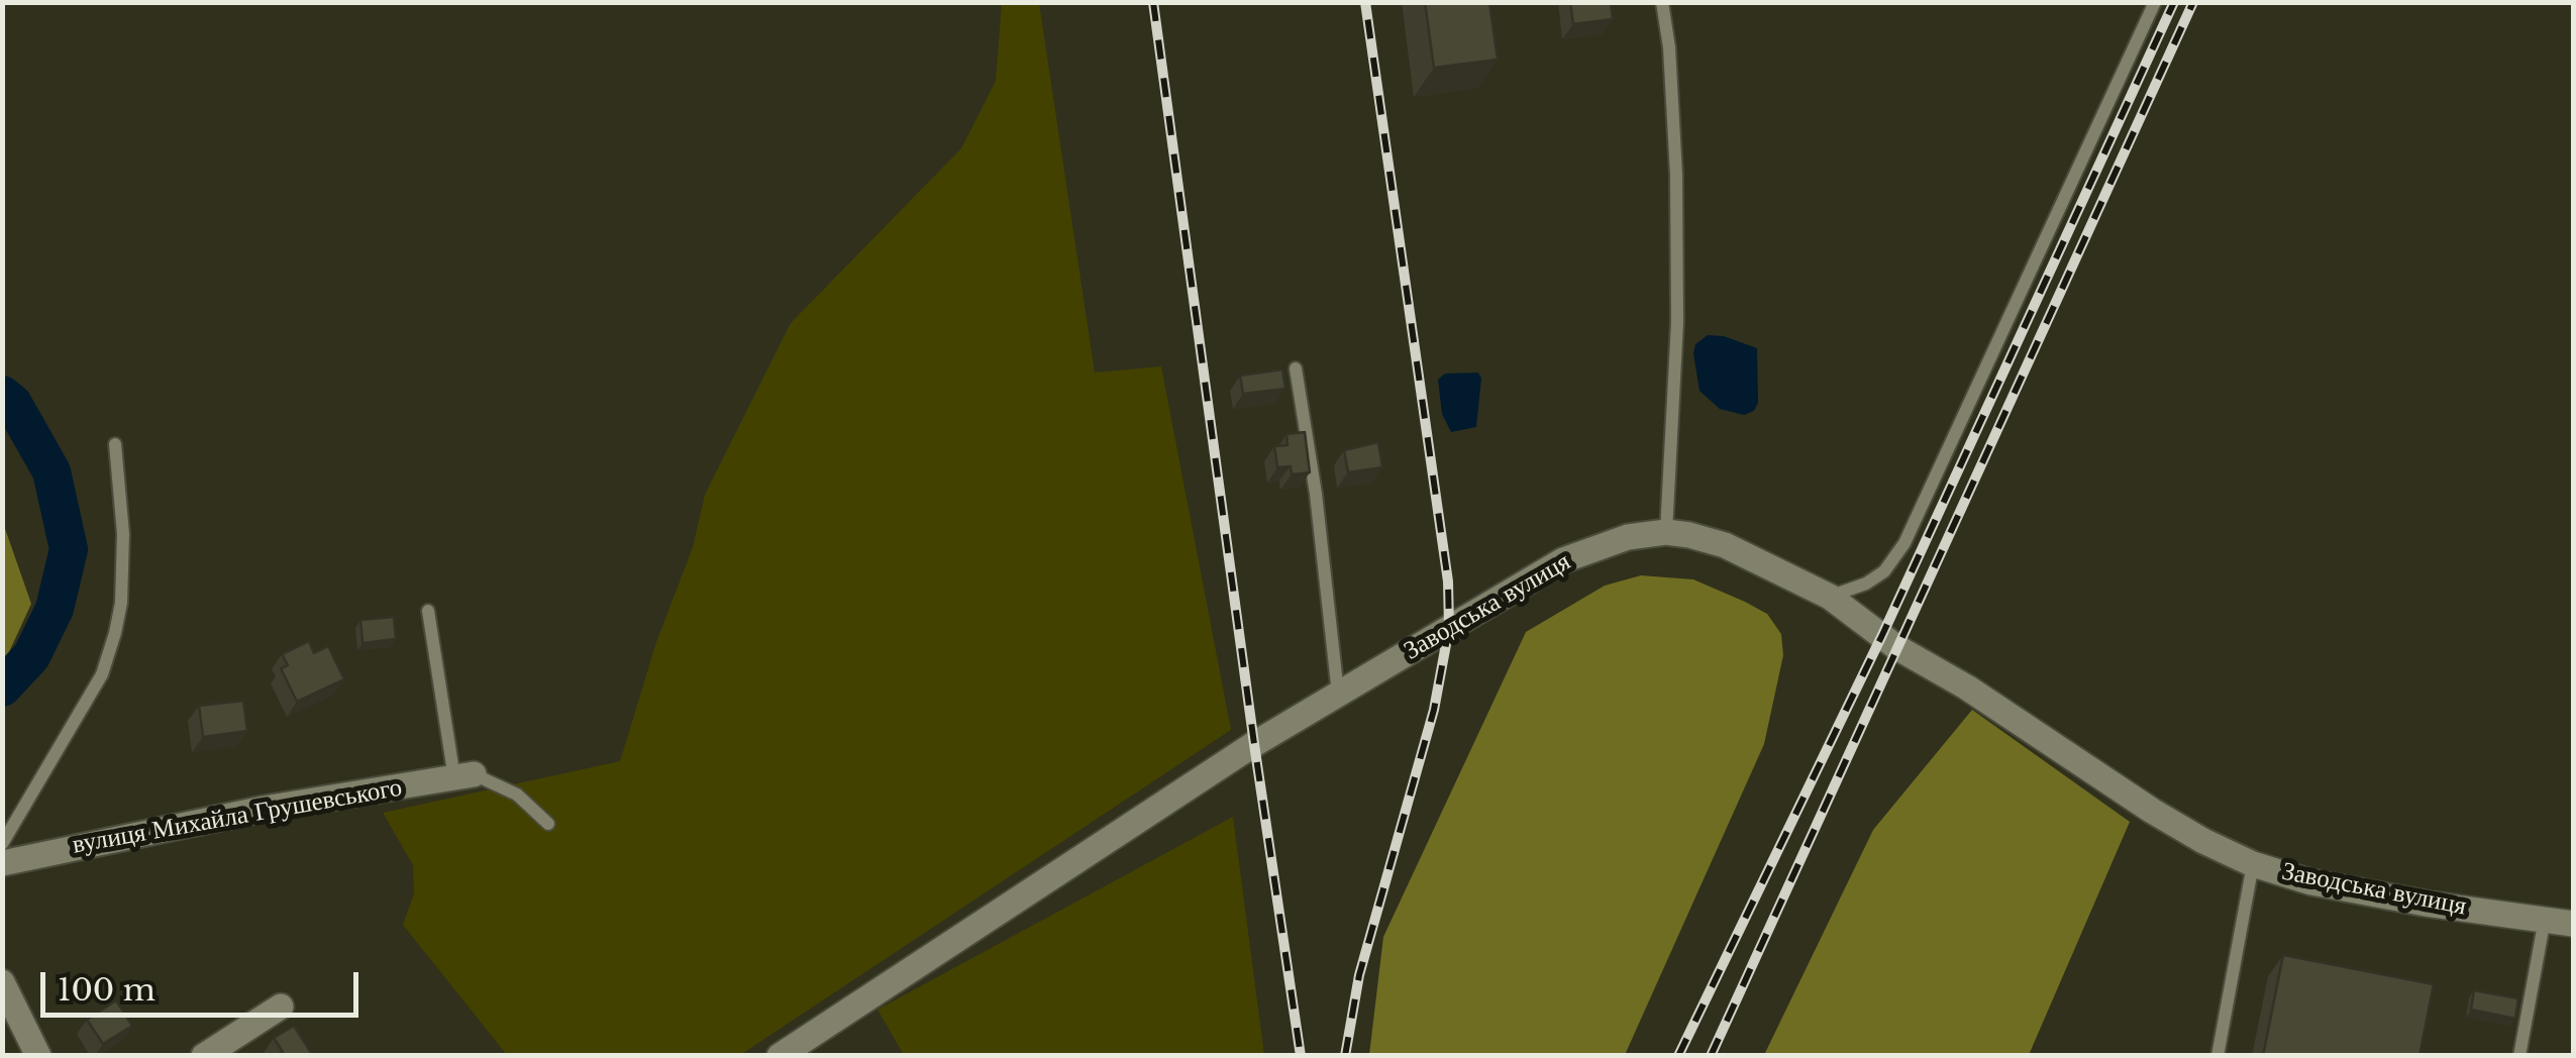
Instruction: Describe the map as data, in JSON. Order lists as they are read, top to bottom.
{
  "streets": {
    "street": ["Заводська вулиця", "вулиця Михайла Грушевського"]
  },
  "scale_bar": "100 m"
}
